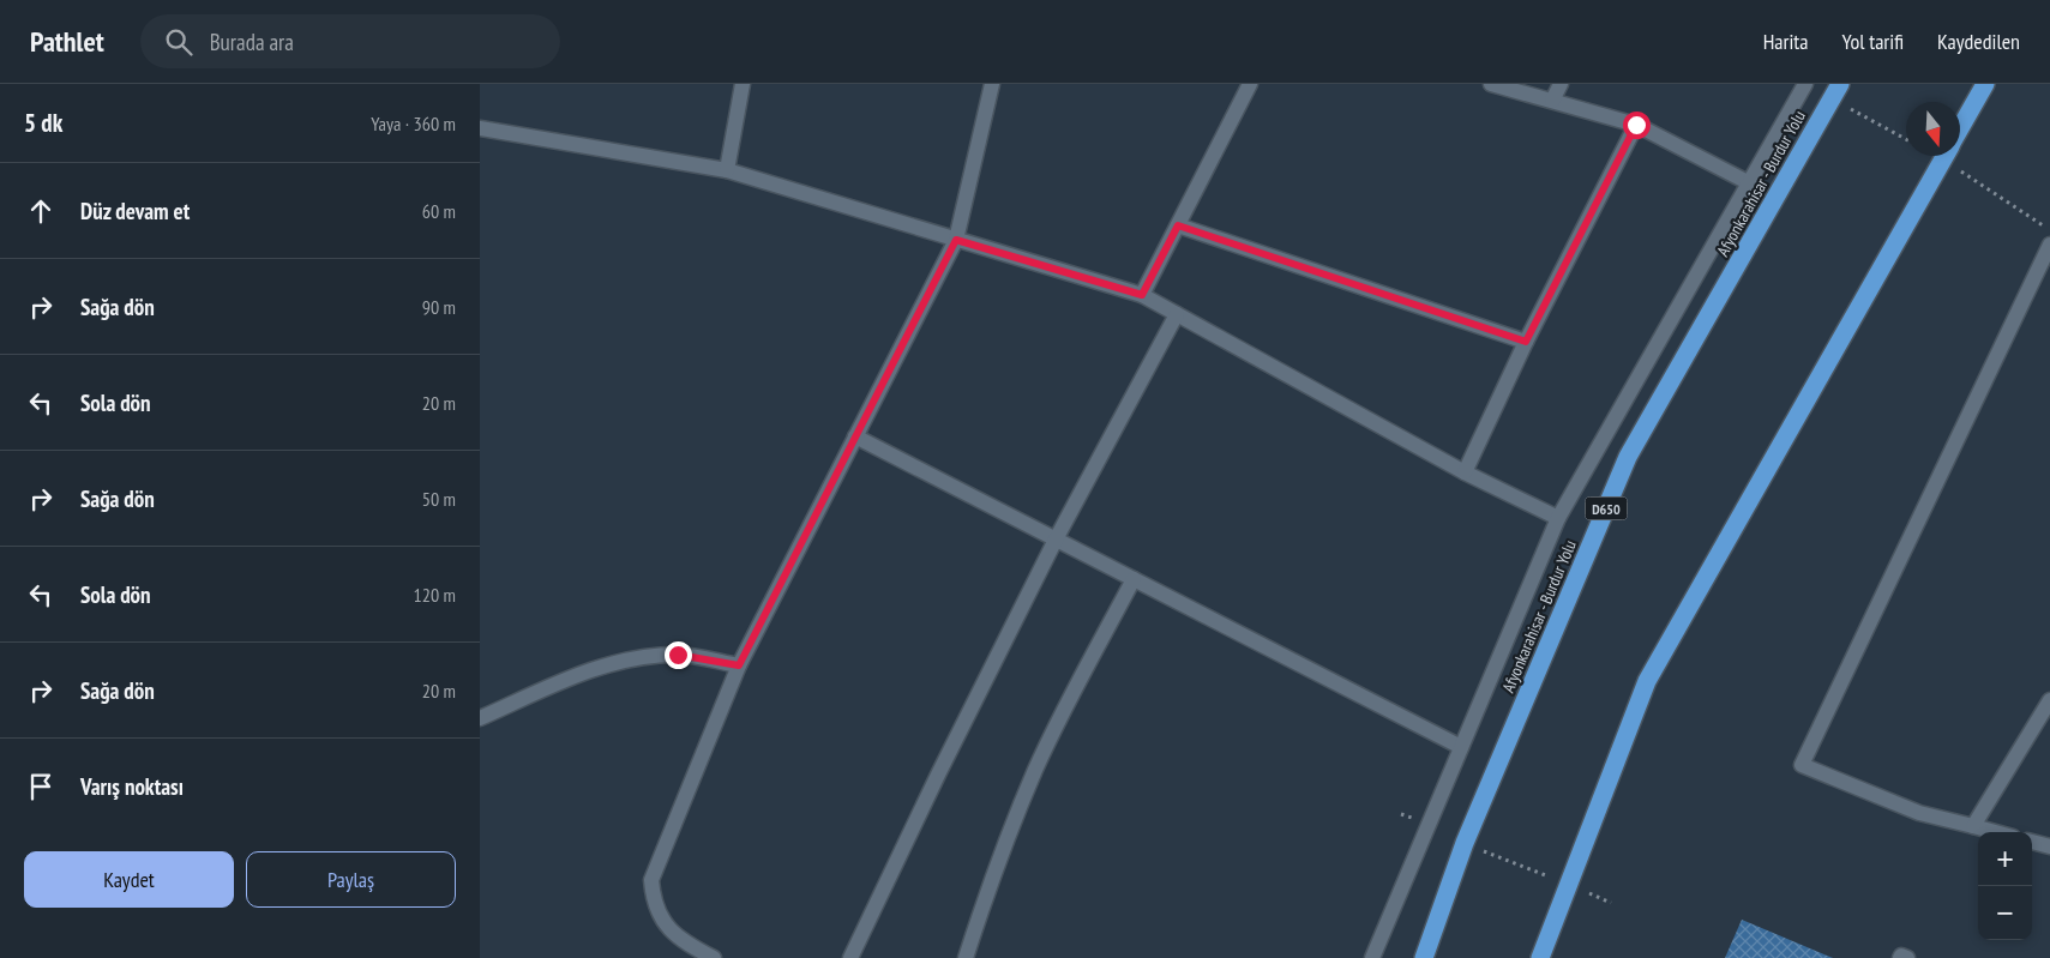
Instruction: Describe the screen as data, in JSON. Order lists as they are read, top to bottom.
{
  "streets": {
    "highway": ["Afyonkarahisar - Burdur Yolu", "D650"]
  },
  "north": "bottom",
  "page": {
    "header": "Pathlet",
    "search": "Burada ara",
    "nav": ["Harita", "Yol tarifi", "Kaydedilen"],
    "heading": ["5 dk", "Yaya · 360 m"],
    "list": [
      ["Düz devam et", "60 m"],
      ["Sağa dön", "90 m"],
      ["Sola dön", "20 m"],
      ["Sağa dön", "50 m"],
      ["Sola dön", "120 m"],
      ["Sağa dön", "20 m"],
      "Varış noktası"
    ],
    "map_buttons": ["+", "−"],
    "buttons": ["Kaydet", "Paylaş"]
  }
}
